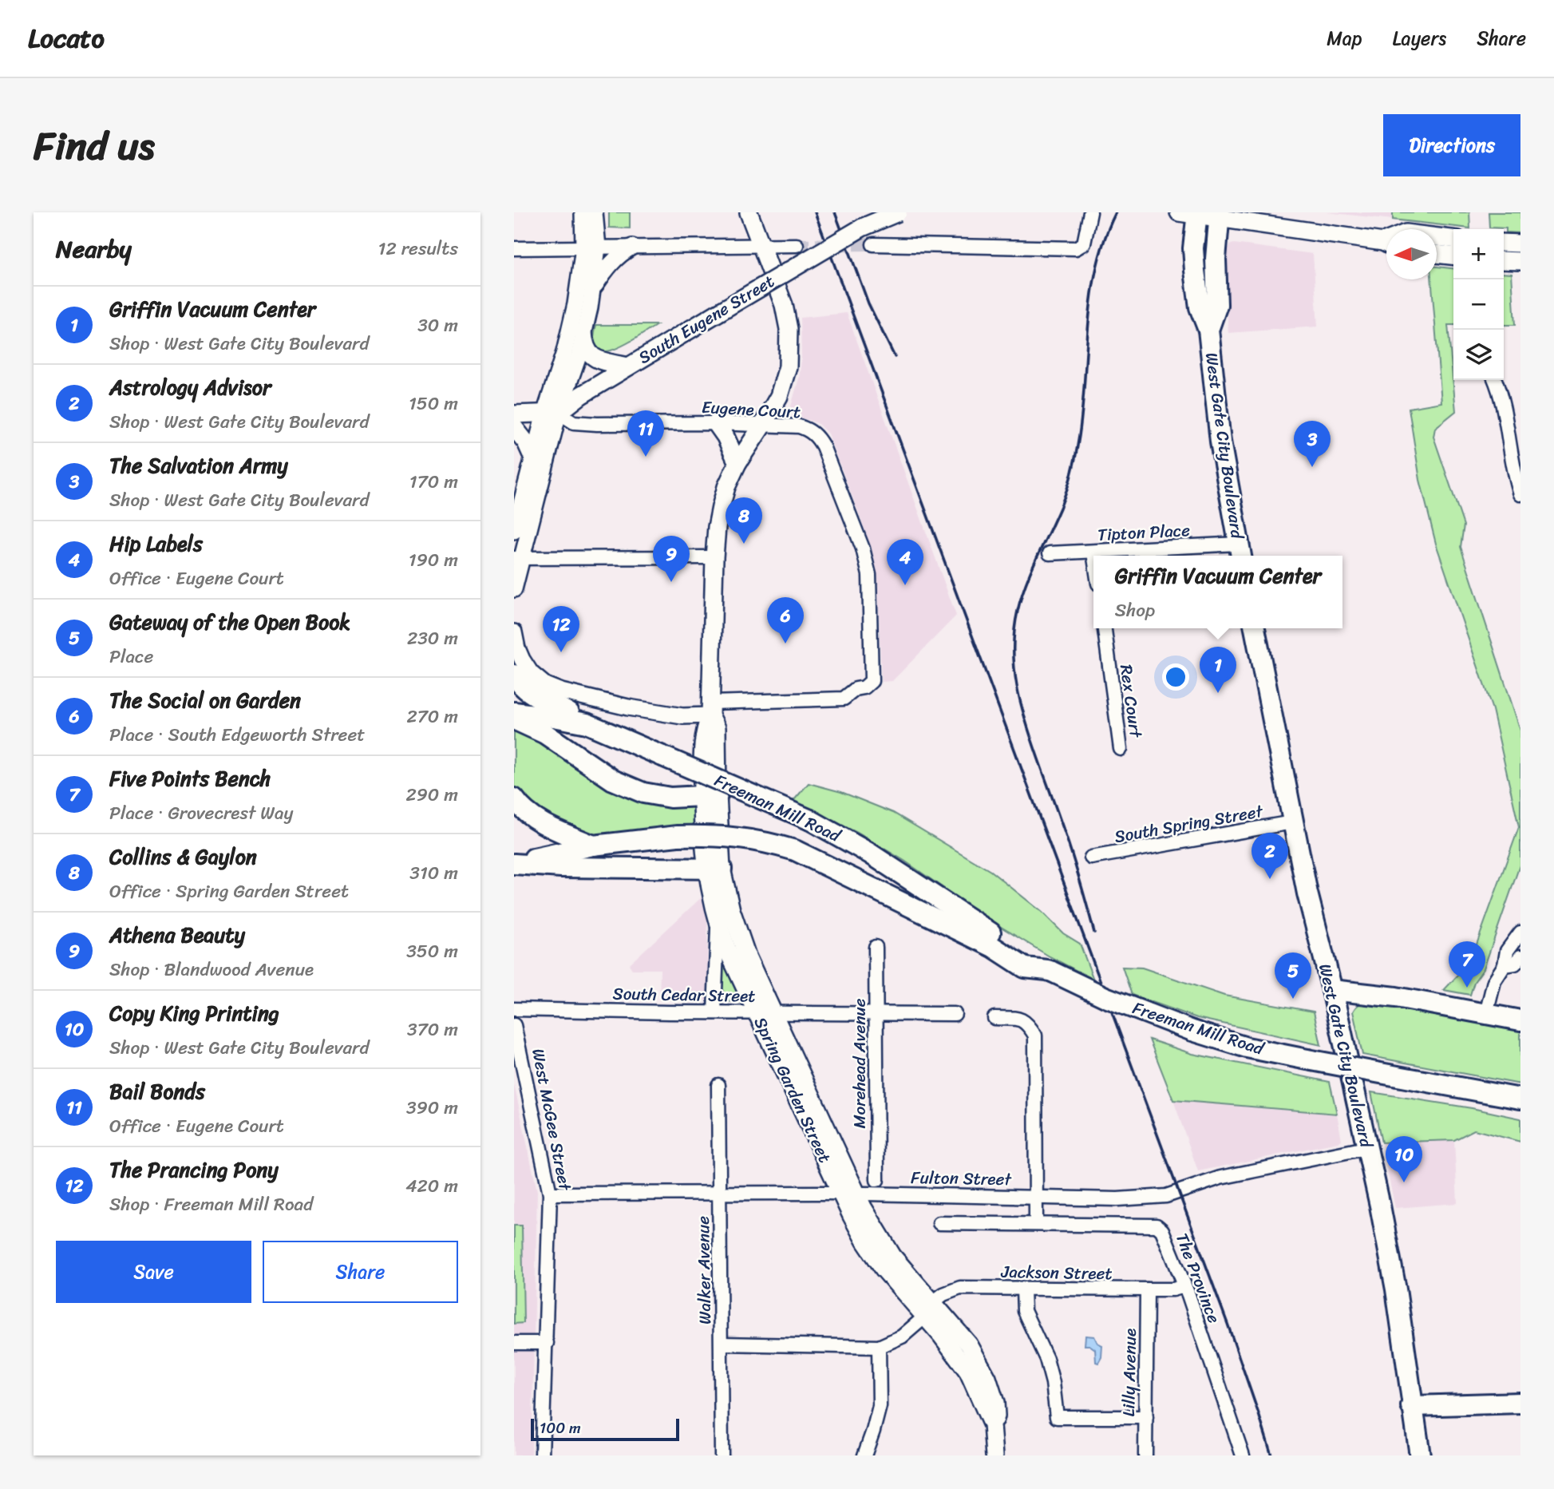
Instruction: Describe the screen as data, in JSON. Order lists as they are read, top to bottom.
{
  "streets": {
    "main road": [
      "South Eugene Street",
      "West Gate City Boulevard",
      "Freeman Mill Road",
      "Spring Garden Street"
    ],
    "street": [
      "Eugene Court",
      "Tipton Place",
      "Rex Court",
      "South Spring Street",
      "South Cedar Street",
      "Morehead Avenue",
      "West McGee Street",
      "Fulton Street",
      "Walker Avenue",
      "Jackson Street",
      "The Province",
      "Lilly Avenue"
    ]
  },
  "crossings": [
    ["South Eugene Street", "Eugene Court"],
    ["Eugene Court", "Spring Garden Street"],
    ["West Gate City Boulevard", "Tipton Place"],
    ["West Gate City Boulevard", "South Spring Street"],
    ["West Gate City Boulevard", "Fulton Street"],
    ["South Cedar Street", "Morehead Avenue"],
    ["South Cedar Street", "Spring Garden Street"],
    ["Spring Garden Street", "Fulton Street"],
    ["Spring Garden Street", "Jackson Street"],
    ["West McGee Street", "Fulton Street"],
    ["Fulton Street", "Walker Avenue"],
    ["Jackson Street", "The Province"],
    ["Jackson Street", "Lilly Avenue"]
  ],
  "scale_bar": "100 m",
  "north": "left",
  "page": {
    "header": "Locato",
    "nav": ["Map", "Layers", "Share"],
    "title": "Find us",
    "buttons": [
      "Directions",
      ["Save", "Share"]
    ],
    "heading": ["Nearby", "12 results"],
    "map_buttons": ["+", "−"],
    "list": [
      {
        "mark": "1",
        "name": "Griffin Vacuum Center",
        "note": "Shop · West Gate City Boulevard",
        "value": "30 m"
      },
      {
        "mark": "2",
        "name": "Astrology Advisor",
        "note": "Shop · West Gate City Boulevard",
        "value": "150 m"
      },
      {
        "mark": "3",
        "name": "The Salvation Army",
        "note": "Shop · West Gate City Boulevard",
        "value": "170 m"
      },
      {
        "mark": "4",
        "name": "Hip Labels",
        "note": "Office · Eugene Court",
        "value": "190 m"
      },
      {
        "mark": "5",
        "name": "Gateway of the Open Book",
        "note": "Place",
        "value": "230 m"
      },
      {
        "mark": "6",
        "name": "The Social on Garden",
        "note": "Place · South Edgeworth Street",
        "value": "270 m"
      },
      {
        "mark": "7",
        "name": "Five Points Bench",
        "note": "Place · Grovecrest Way",
        "value": "290 m"
      },
      {
        "mark": "8",
        "name": "Collins & Gaylon",
        "note": "Office · Spring Garden Street",
        "value": "310 m"
      },
      {
        "mark": "9",
        "name": "Athena Beauty",
        "note": "Shop · Blandwood Avenue",
        "value": "350 m"
      },
      {
        "mark": "10",
        "name": "Copy King Printing",
        "note": "Shop · West Gate City Boulevard",
        "value": "370 m"
      },
      {
        "mark": "11",
        "name": "Bail Bonds",
        "note": "Office · Eugene Court",
        "value": "390 m"
      },
      {
        "mark": "12",
        "name": "The Prancing Pony",
        "note": "Shop · Freeman Mill Road",
        "value": "420 m"
      }
    ],
    "pins": [
      "11",
      "3",
      "8",
      "9",
      "4",
      "6",
      "12",
      "1",
      "2",
      "7",
      "5",
      "10"
    ],
    "popup": ["Griffin Vacuum Center", "Shop"],
    "scale": "100 m"
  }
}
